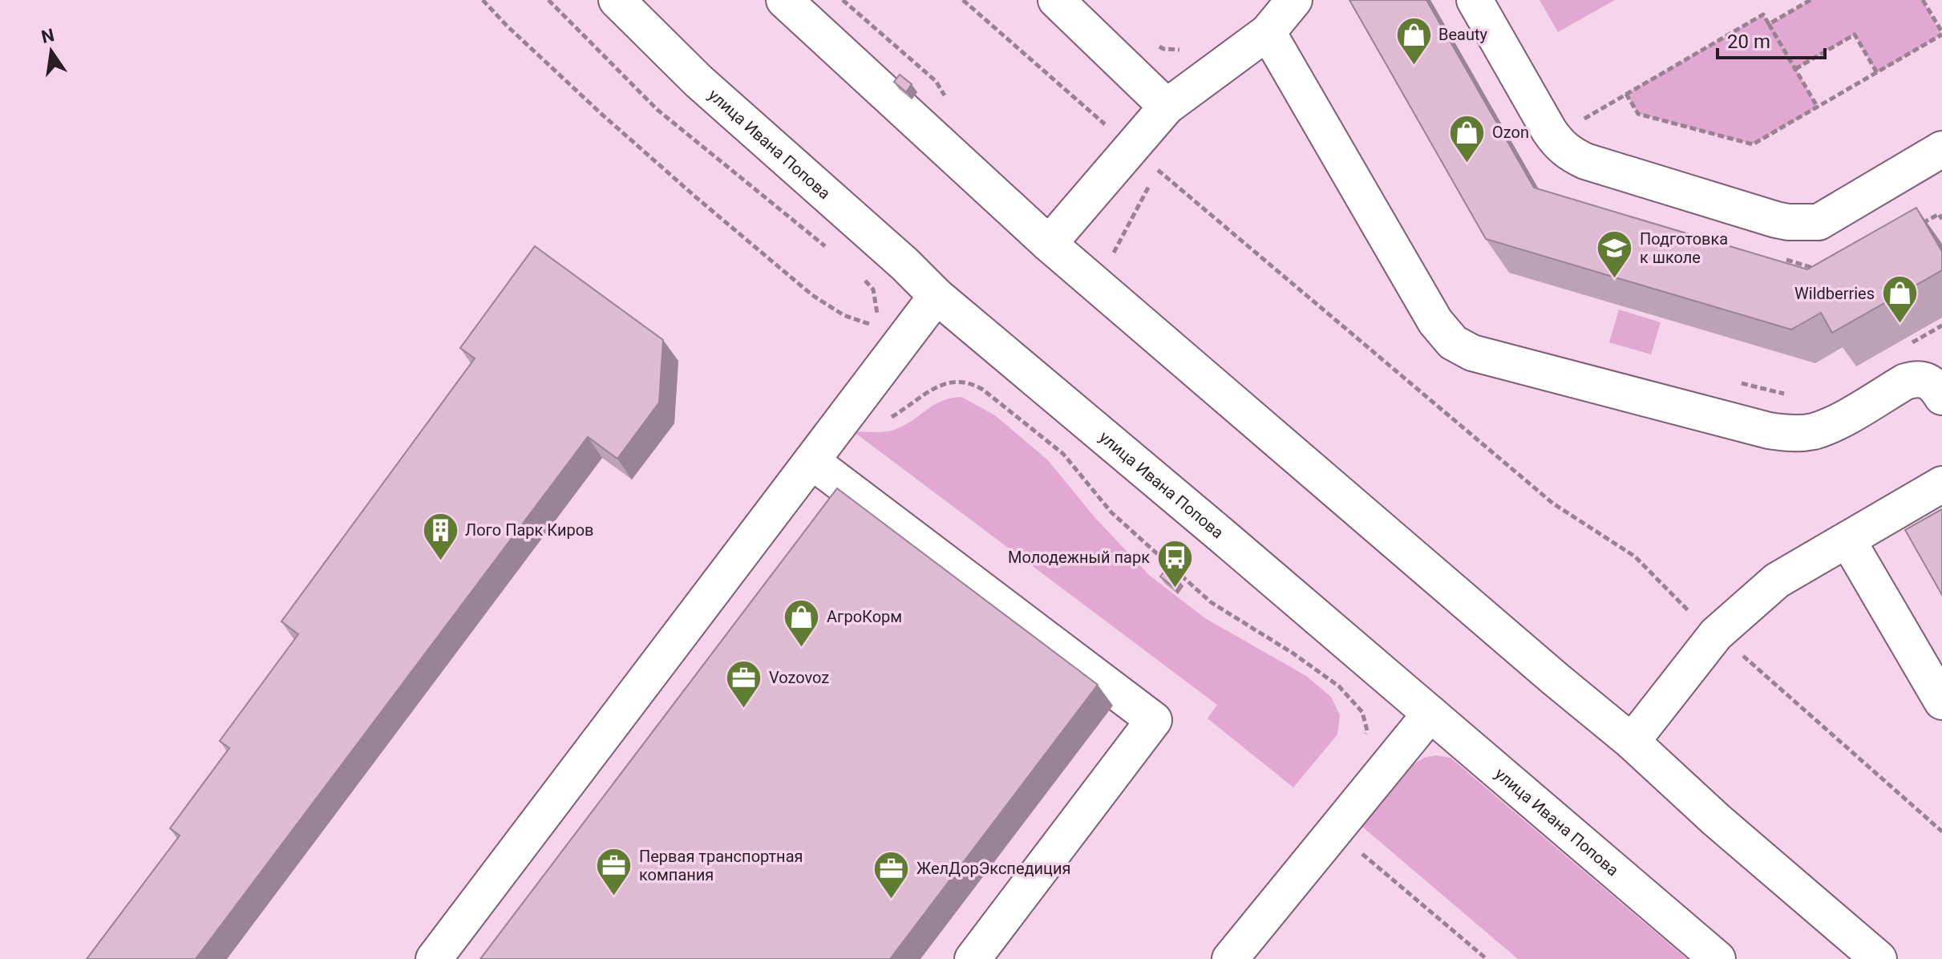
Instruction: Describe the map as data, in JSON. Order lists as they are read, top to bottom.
{
  "streets": {
    "main road": ["улица Ивана Попова"]
  },
  "places": {
    "shop": [
      "Beauty",
      "Ozon",
      "Wildberries",
      "АгроКорм"
    ],
    "school or university": ["Подготовка к школе"],
    "building": ["Лого Парк Киров"],
    "bus stop": ["Молодежный парк"],
    "office": ["Vozovoz", "Первая транспортная компания", "ЖелДорЭкспедиция"]
  },
  "scale_bar": "20 m",
  "north": "top"
}
